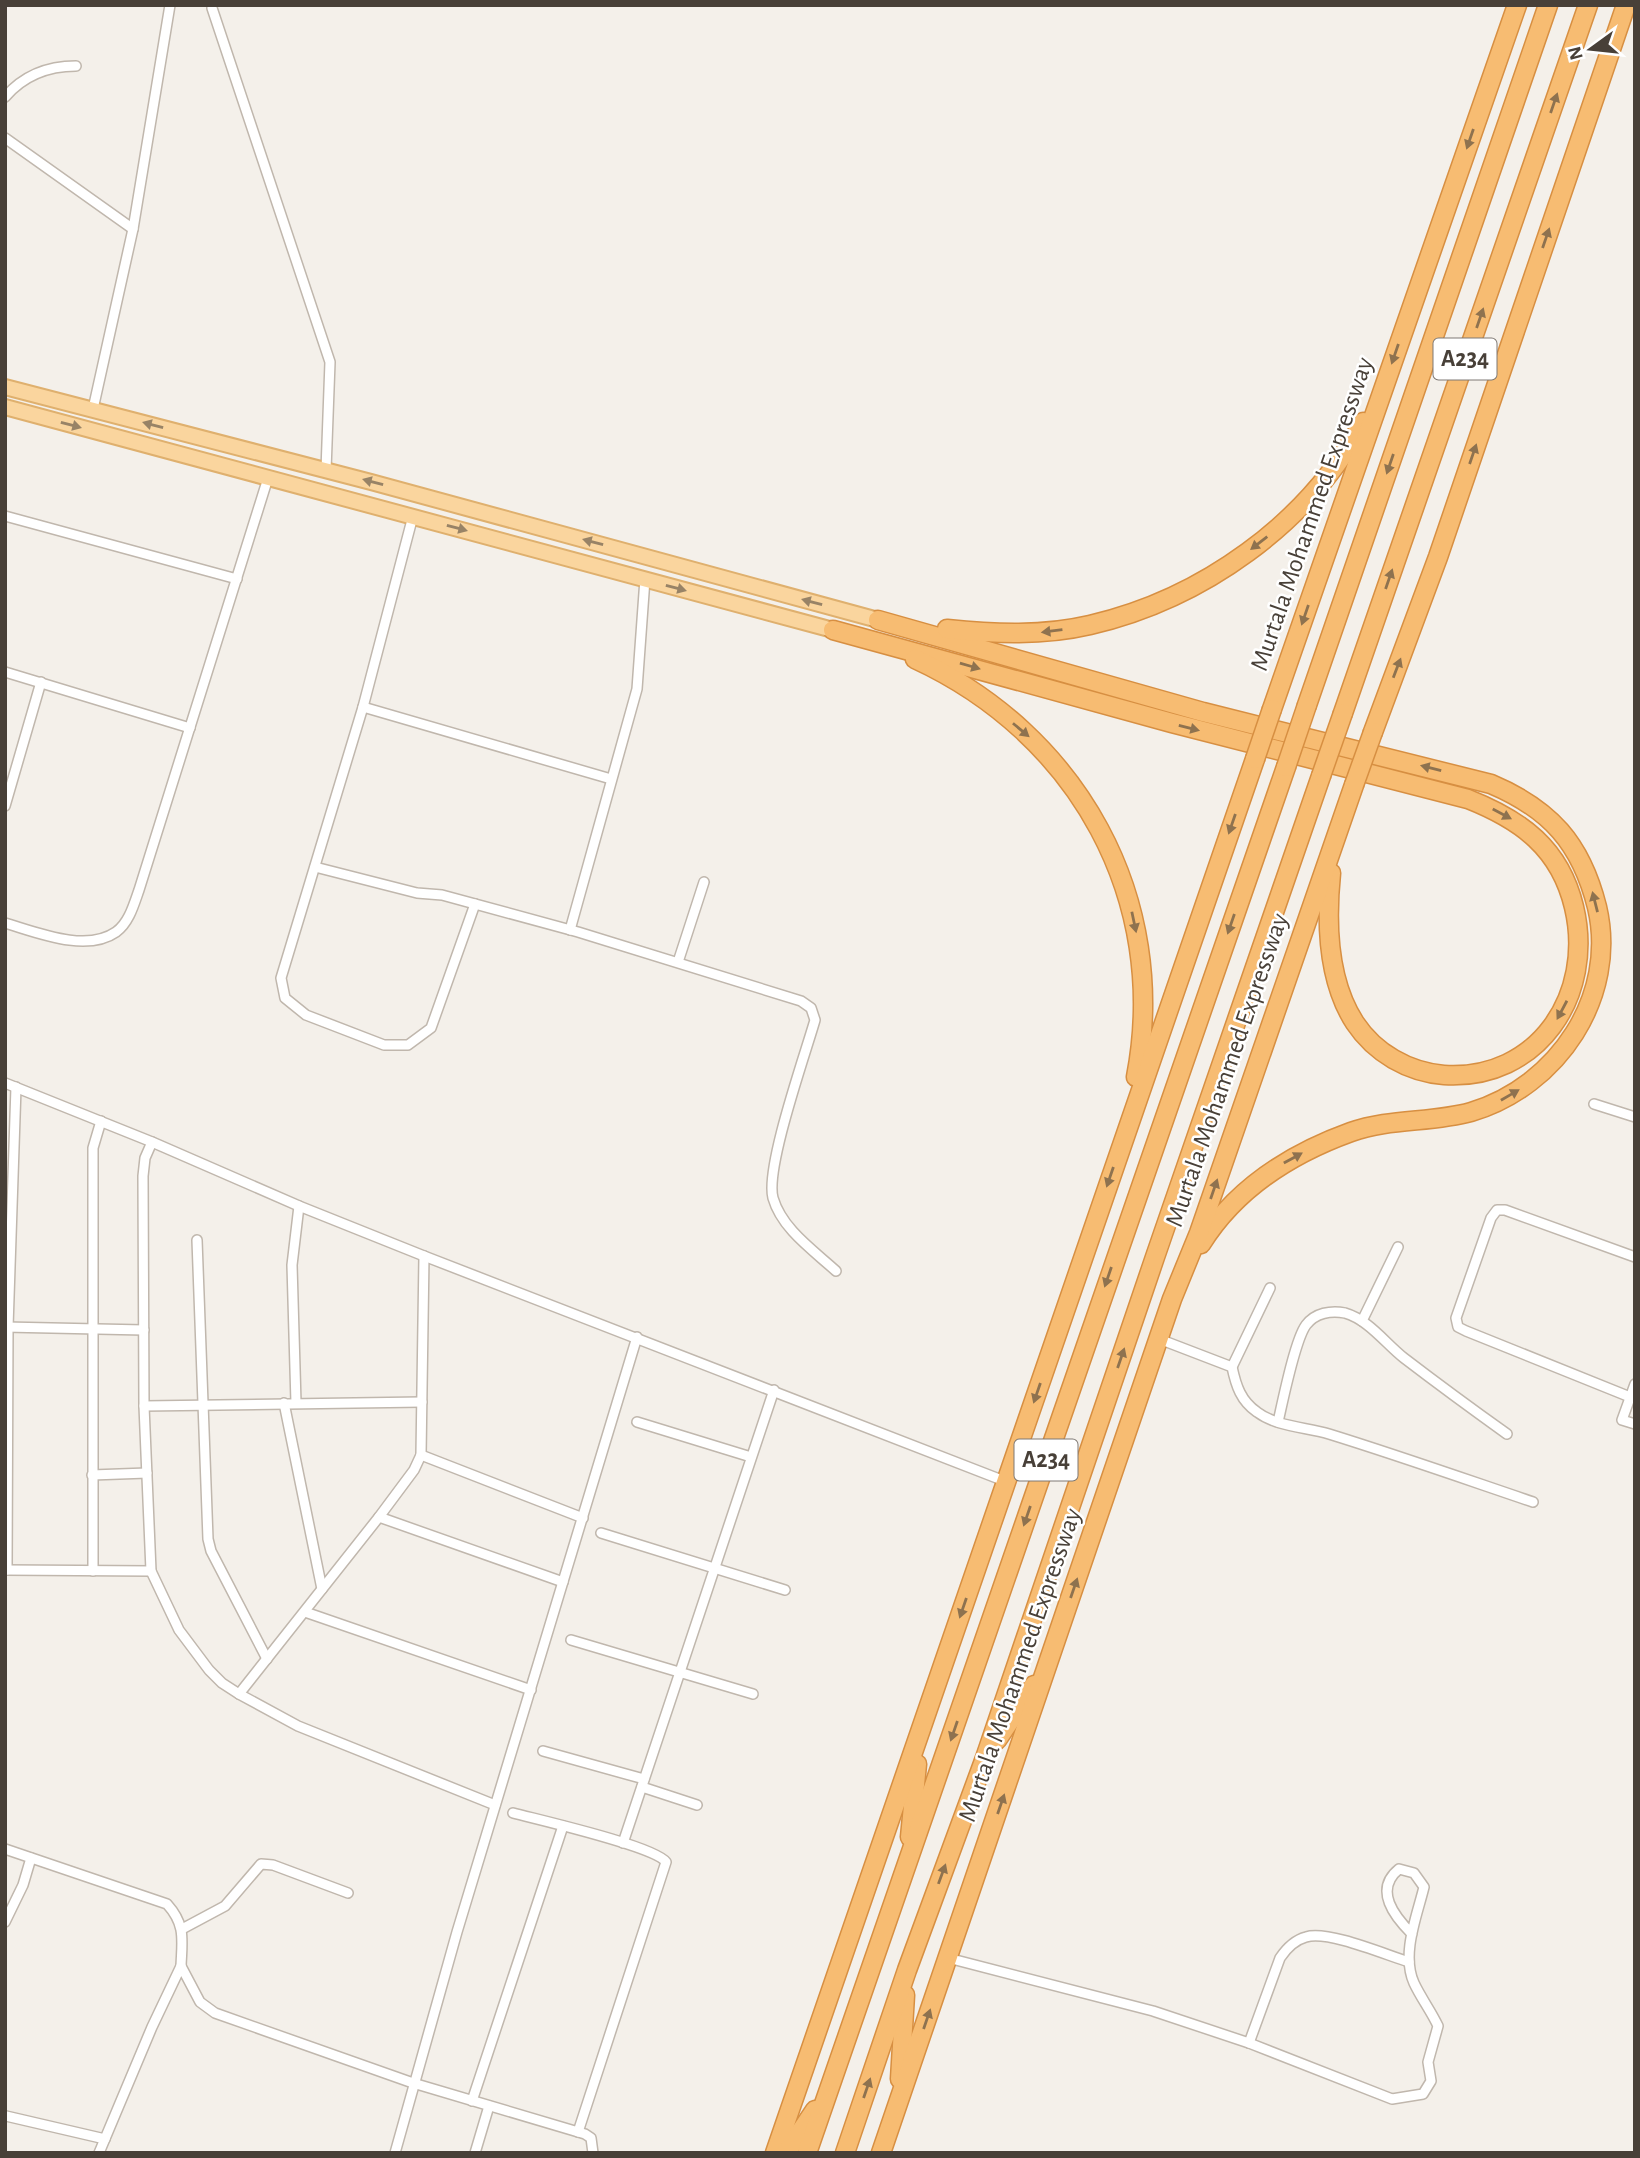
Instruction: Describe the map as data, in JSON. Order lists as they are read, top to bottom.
{
  "streets": {
    "highway": ["A234", "Murtala Mohammed Expressway"]
  },
  "north": "left"
}
